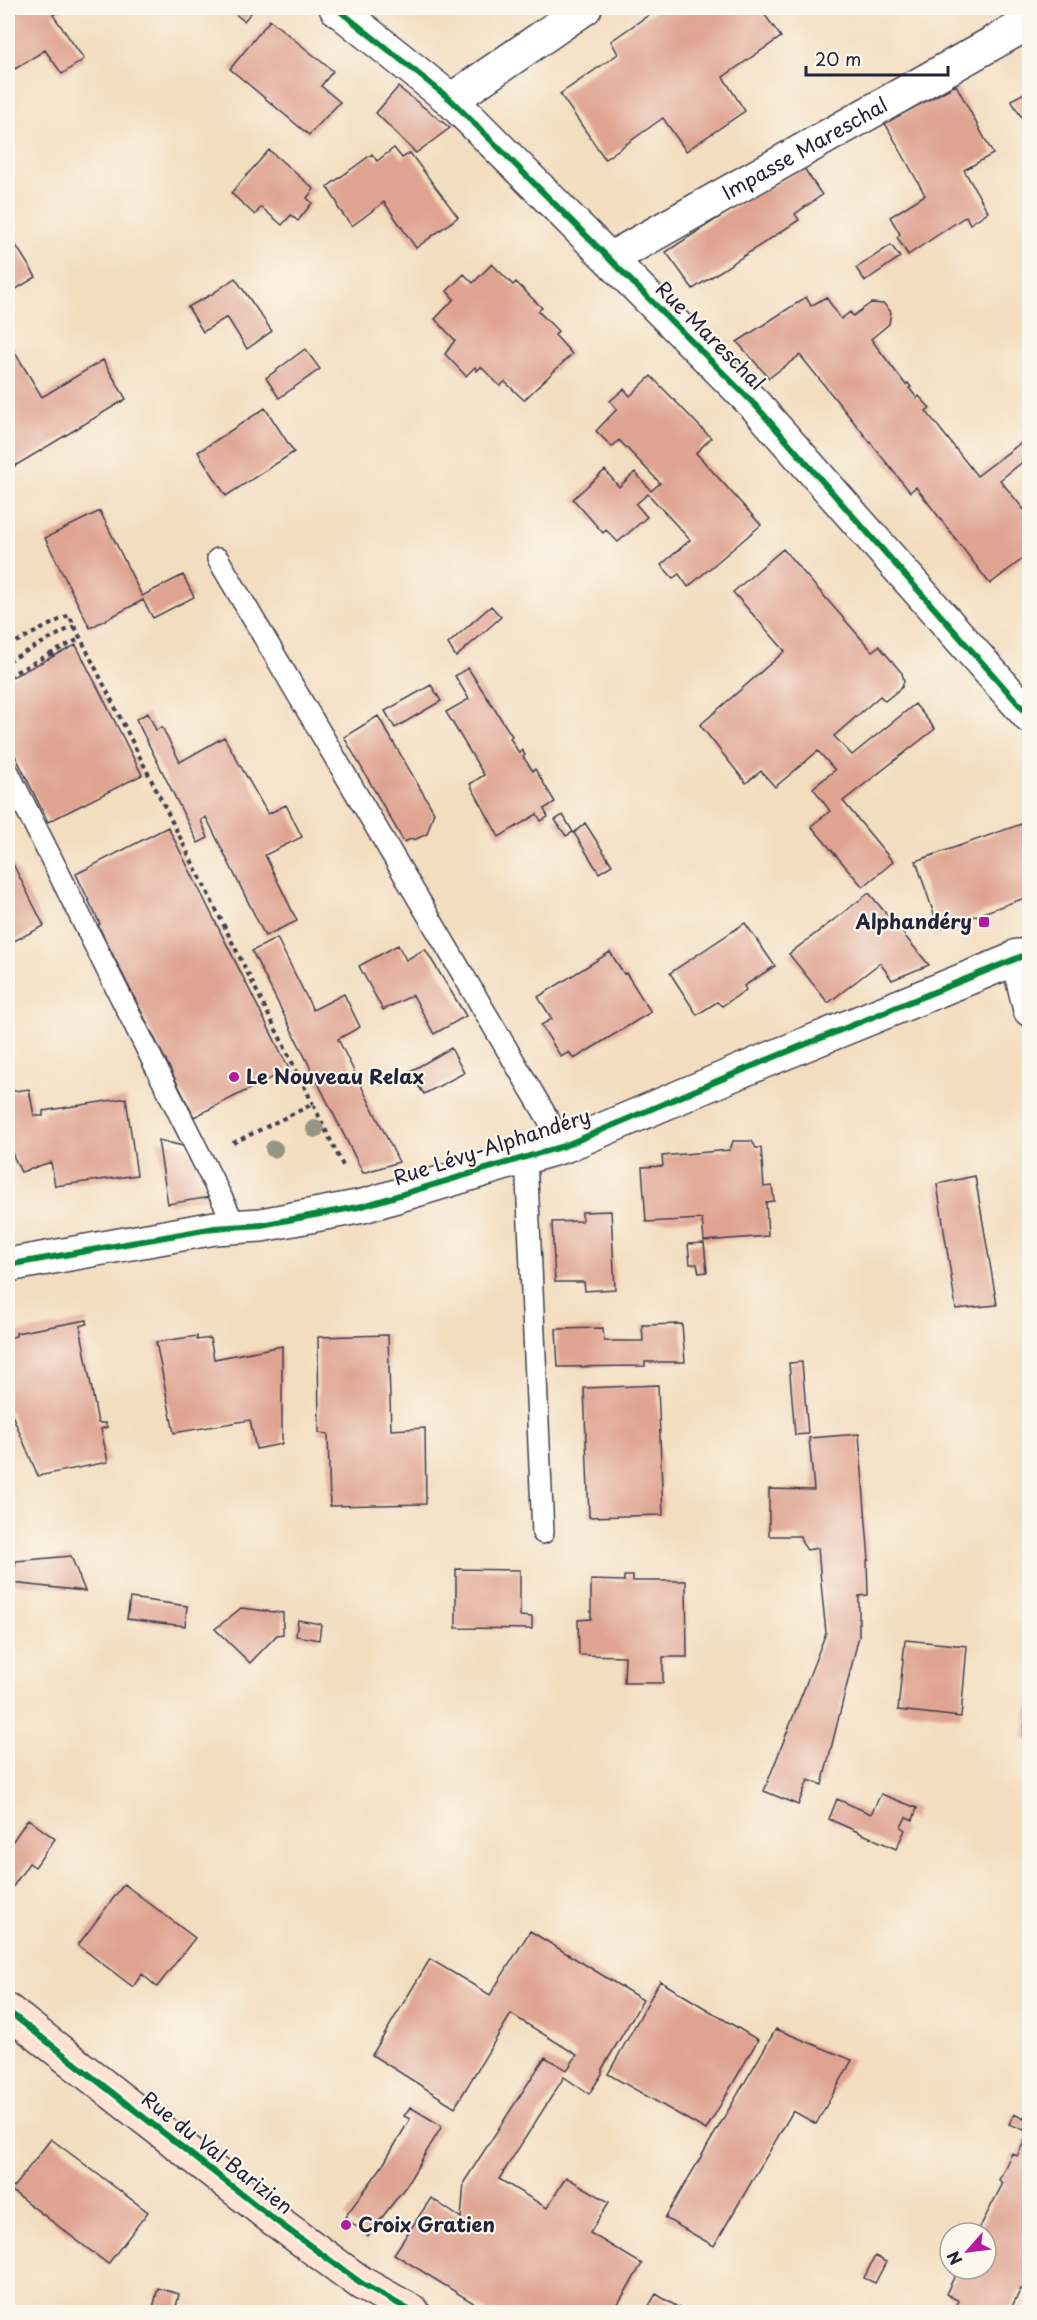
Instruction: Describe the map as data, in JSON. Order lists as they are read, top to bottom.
{
  "streets": {
    "street": [
      "Impasse Mareschal",
      "Rue Mareschal",
      "Rue Lévy-Alphandéry",
      "Rue du Val Barizien"
    ]
  },
  "crossings": [
    ["Impasse Mareschal", "Rue Mareschal"]
  ],
  "places": {
    "transit": ["Alphandéry"],
    "other": ["Le Nouveau Relax", "Croix Gratien"]
  },
  "scale_bar": "20 m",
  "north": "bottom left"
}
